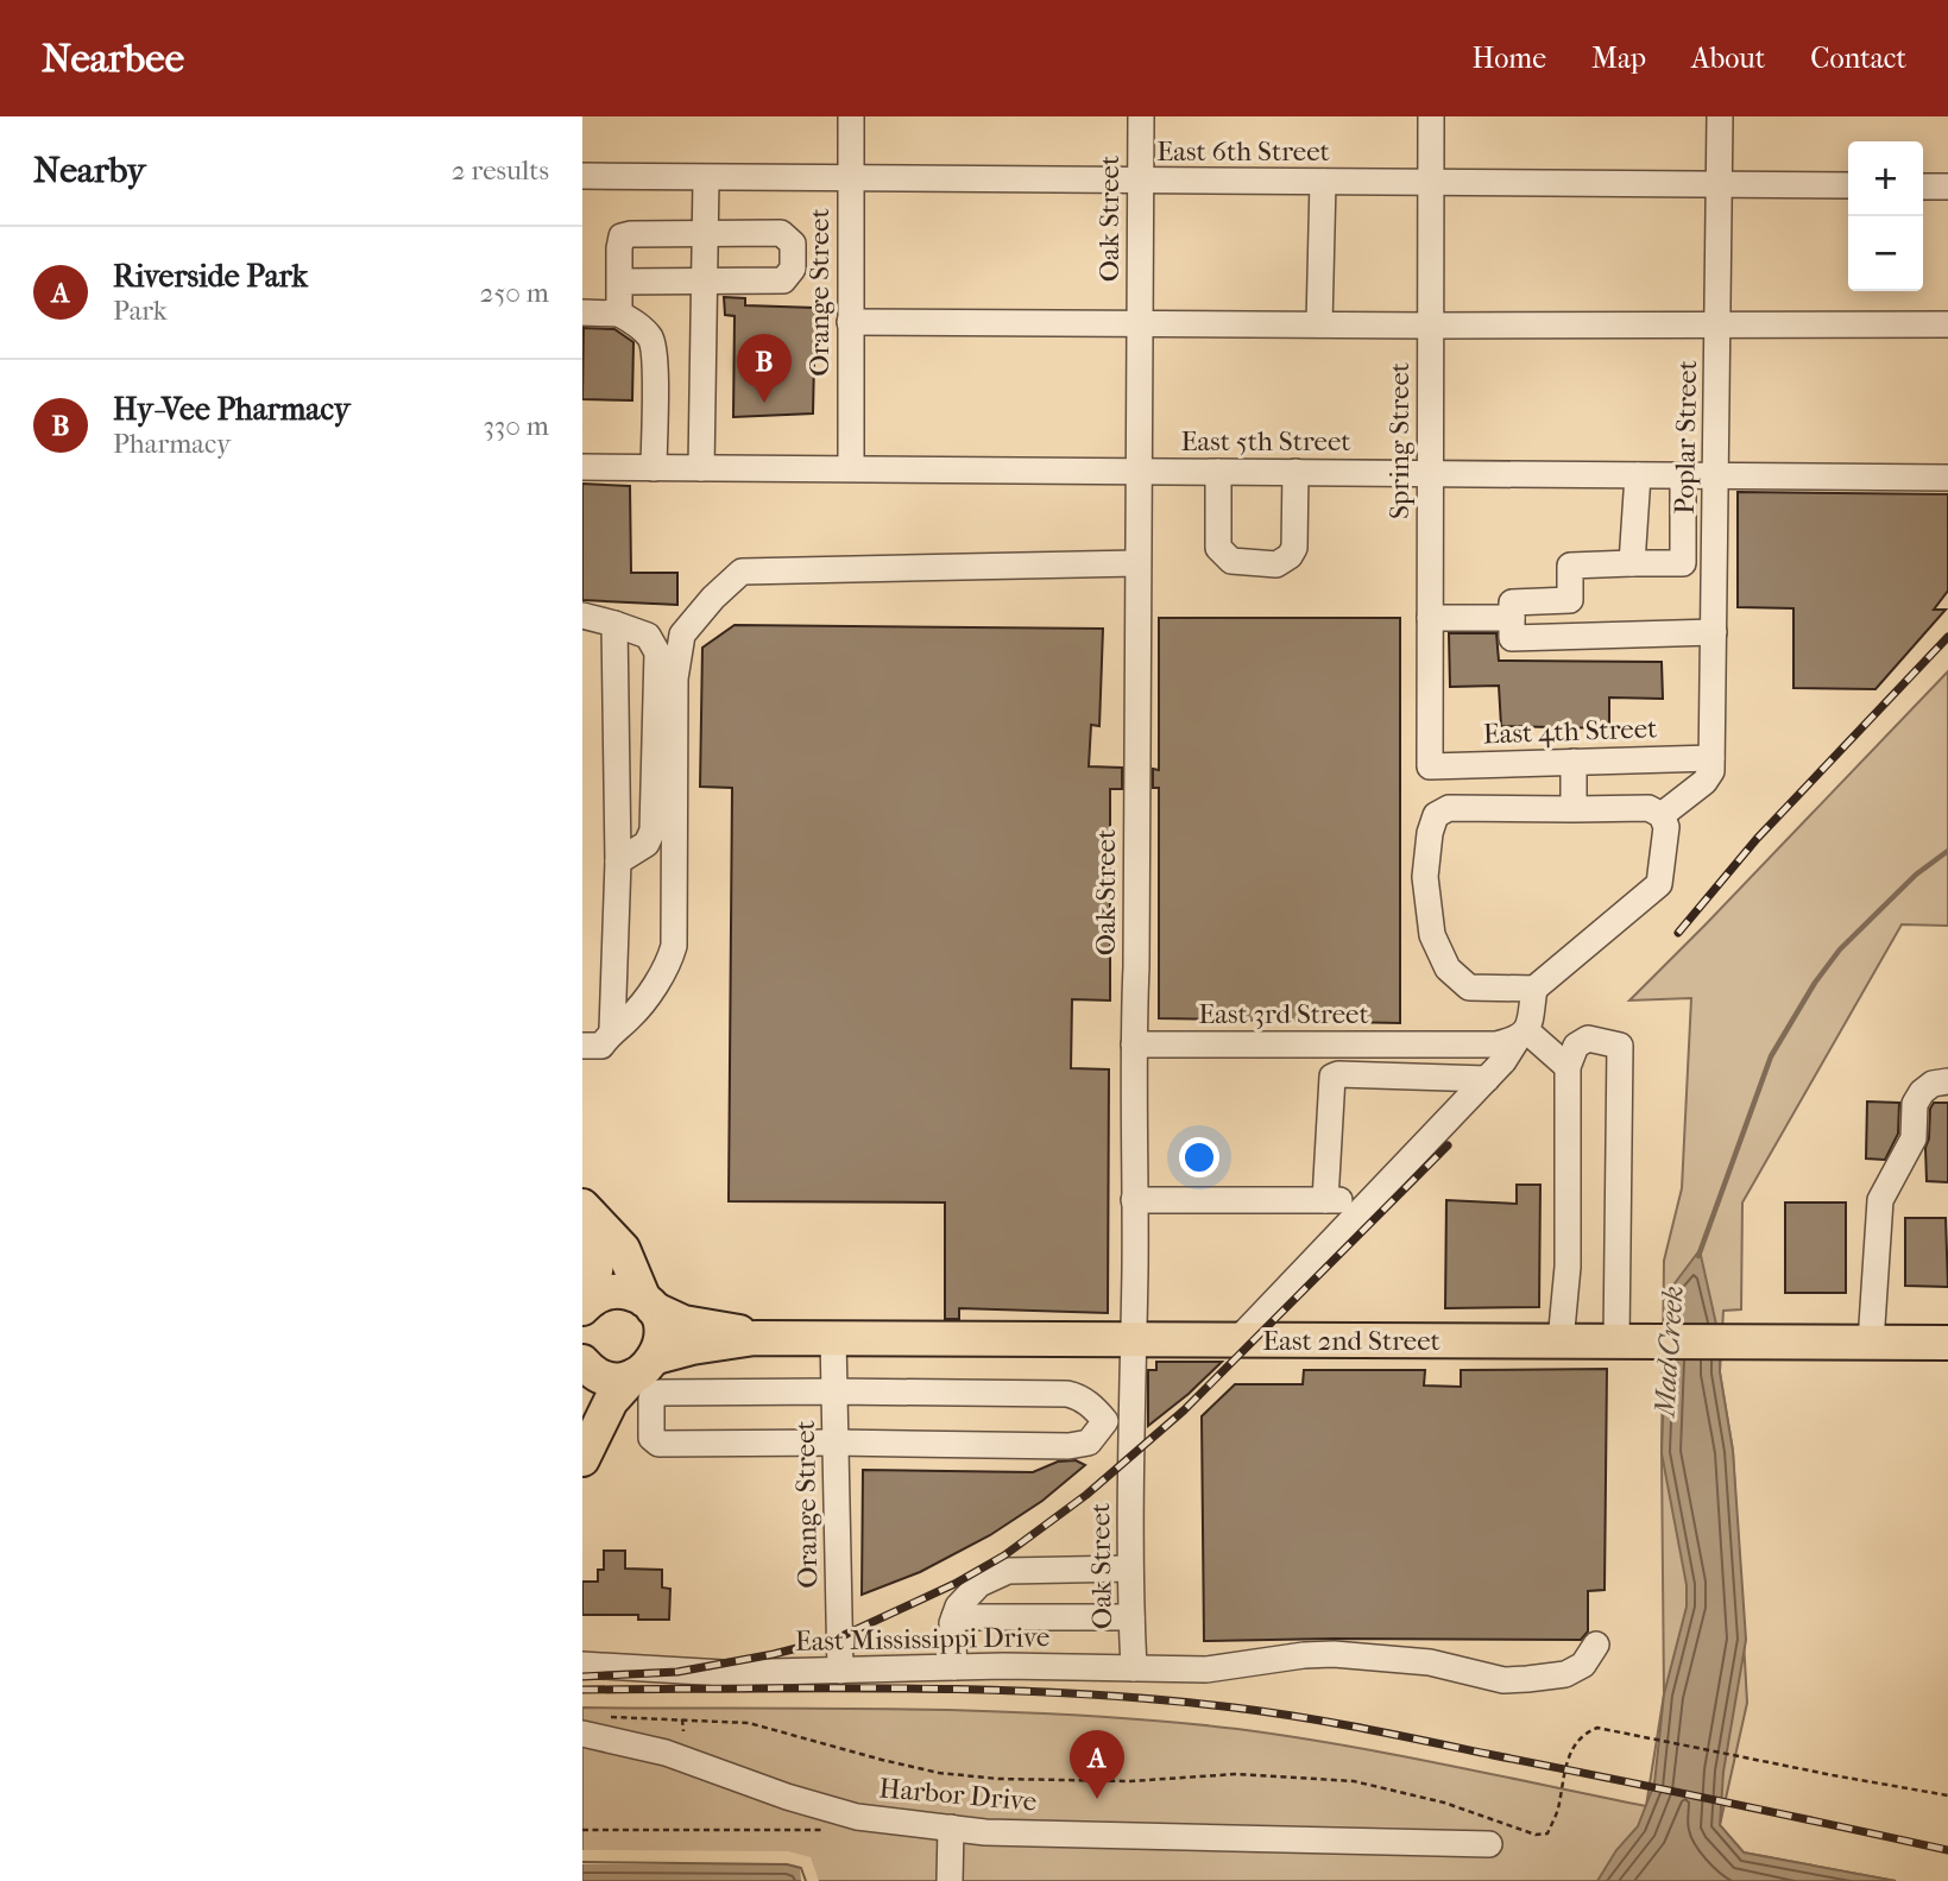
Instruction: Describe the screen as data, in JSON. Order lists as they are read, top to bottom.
{
  "streets": {
    "main road": ["East 2nd Street"],
    "street": [
      "East 6th Street",
      "Oak Street",
      "Orange Street",
      "Poplar Street",
      "East 5th Street",
      "Spring Street",
      "East 4th Street",
      "East 3rd Street",
      "East Mississippi Drive",
      "Harbor Drive"
    ]
  },
  "crossings": [
    ["East 6th Street", "Oak Street"],
    ["East 6th Street", "Orange Street"],
    ["East 6th Street", "Poplar Street"],
    ["East 6th Street", "Spring Street"],
    ["Oak Street", "East 5th Street"],
    ["Oak Street", "East 3rd Street"],
    ["Oak Street", "East 2nd Street"],
    ["Oak Street", "East Mississippi Drive"],
    ["Orange Street", "East 5th Street"],
    ["Orange Street", "East 2nd Street"],
    ["Orange Street", "East Mississippi Drive"],
    ["Poplar Street", "East 5th Street"],
    ["Poplar Street", "East 4th Street"],
    ["East 5th Street", "Spring Street"],
    ["Spring Street", "East 4th Street"]
  ],
  "water": ["Mad Creek"],
  "page": {
    "header": "Nearbee",
    "nav": [
      "Home",
      "Map",
      "About",
      "Contact"
    ],
    "heading": ["Nearby", "2 results"],
    "map_buttons": ["+", "−"],
    "list": [
      {
        "mark": "A",
        "name": "Riverside Park",
        "note": "Park",
        "value": "250 m"
      },
      {
        "mark": "B",
        "name": "Hy-Vee Pharmacy",
        "note": "Pharmacy",
        "value": "330 m"
      }
    ],
    "pins": ["B", "A"]
  }
}
